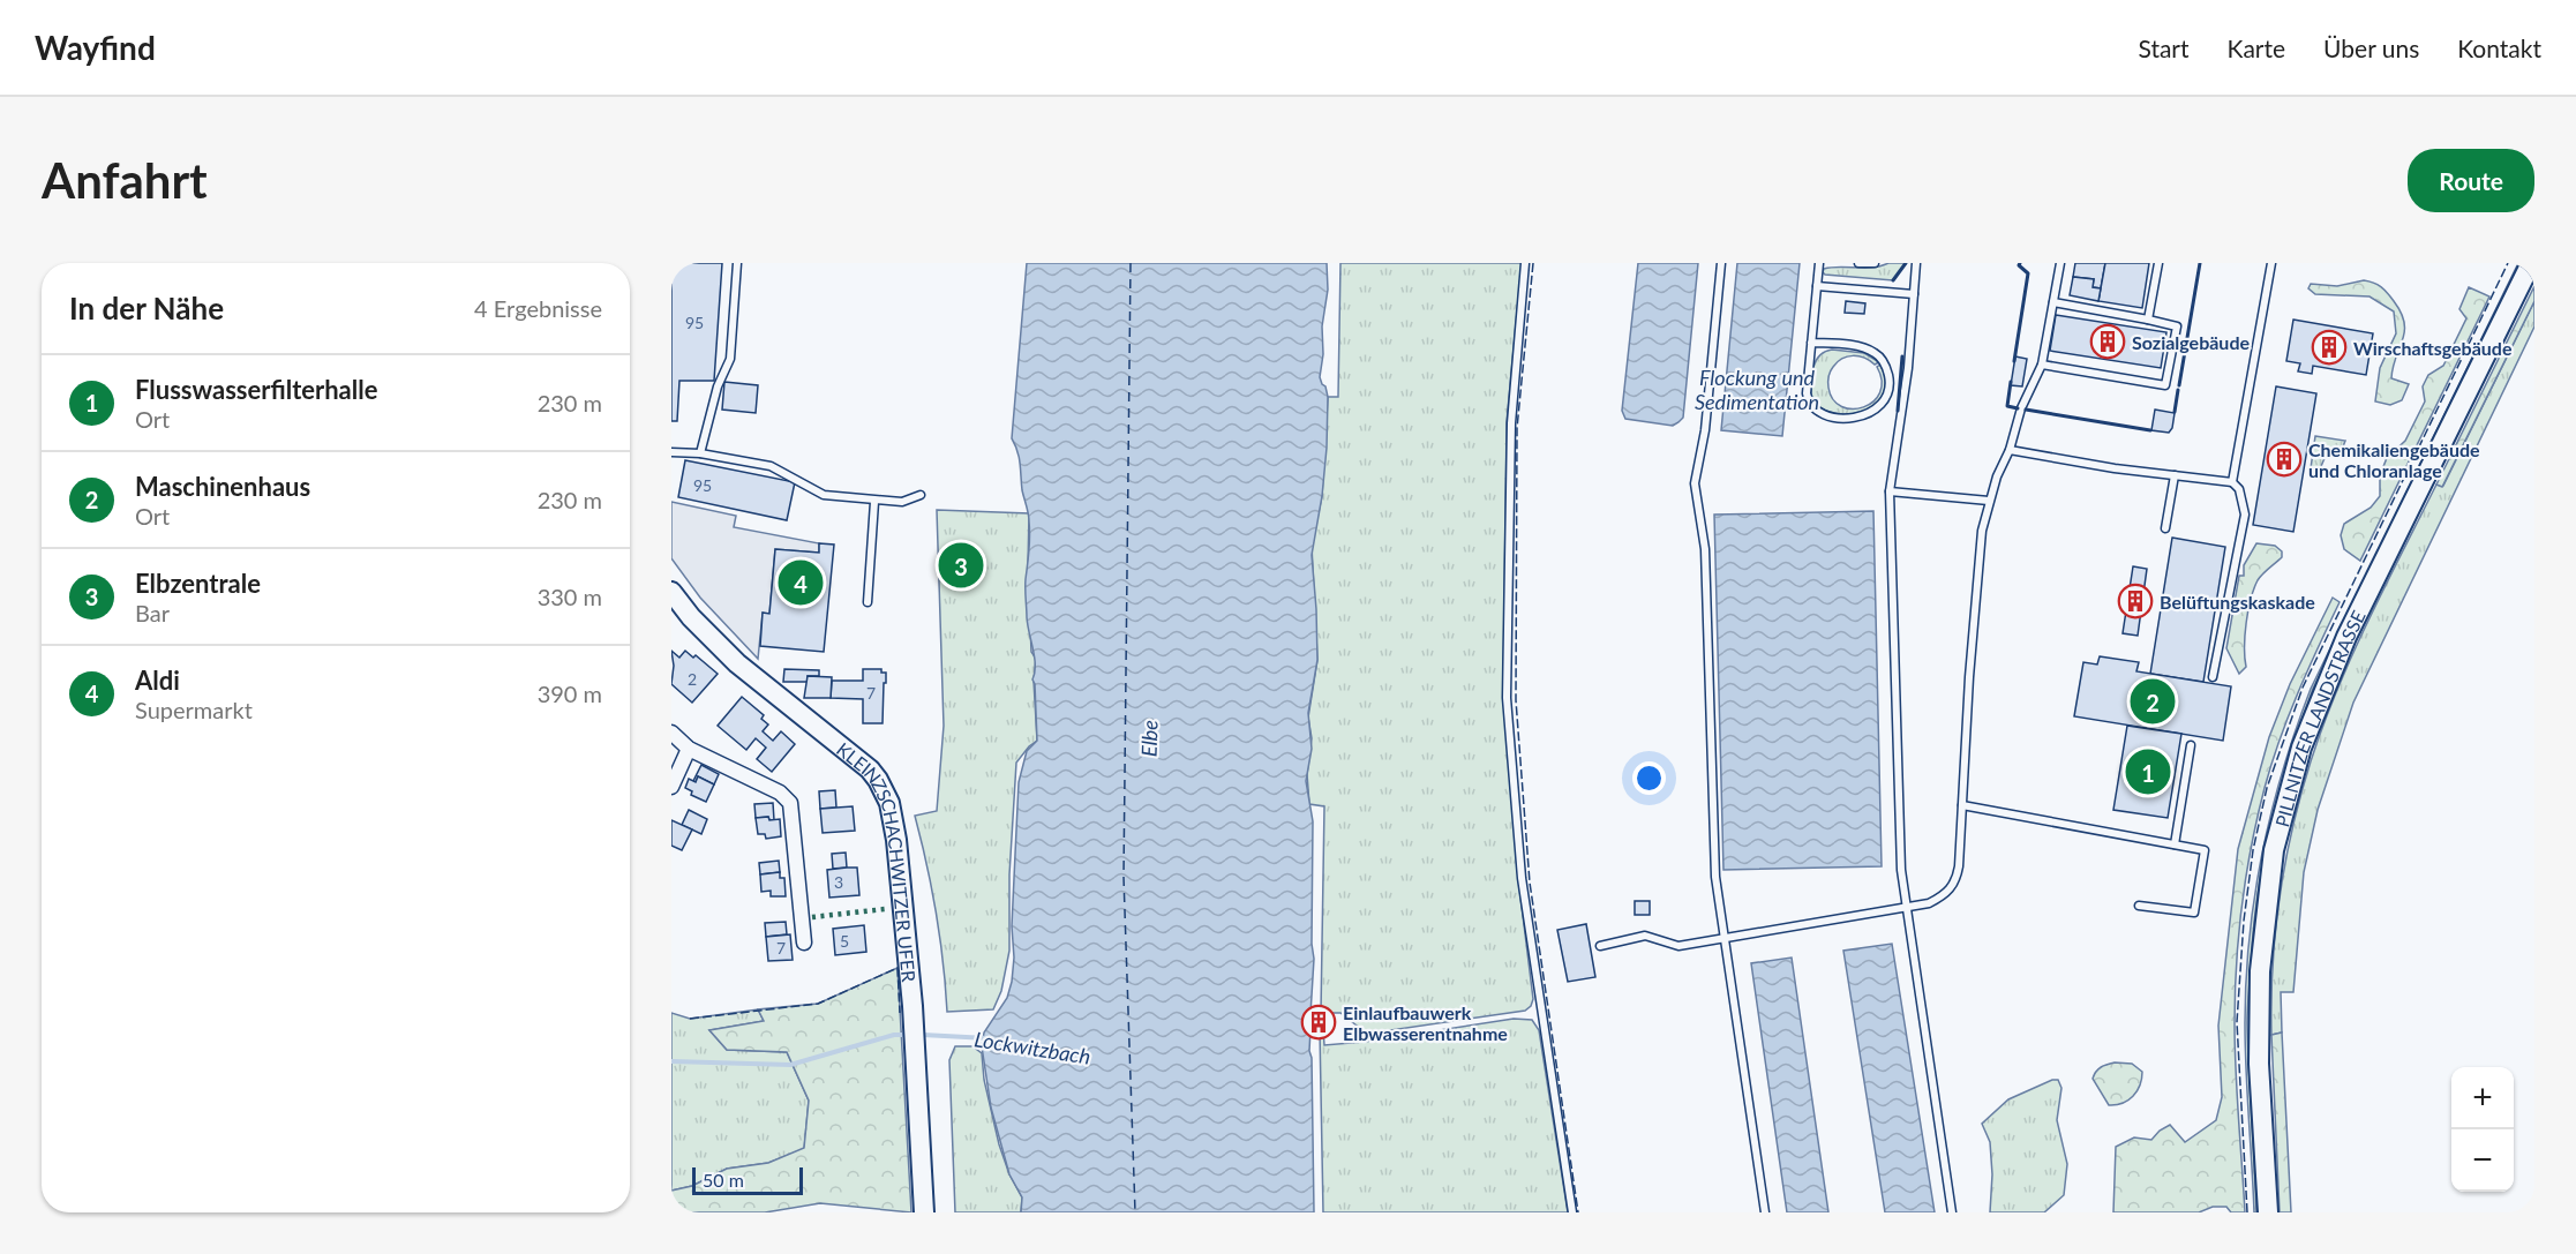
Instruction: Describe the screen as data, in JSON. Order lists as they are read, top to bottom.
{
  "streets": {
    "main road": ["PILLNITZER LANDSTRASSE", "KLEINZSCHACHWITZER UFER"]
  },
  "water": ["Flockung und Sedimentation", "Elbe", "Lockwitzbach"],
  "places": {
    "building": [
      "Sozialgebäude",
      "Wirschaftsgebäude",
      "Chemikaliengebäude und Chloranlage",
      "Belüftungskaskade",
      "Einlaufbauwerk Elbwasserentnahme"
    ]
  },
  "house_numbers": [
    "95",
    "95",
    "2",
    "7",
    "3",
    "5",
    "7"
  ],
  "scale_bar": "50 m",
  "page": {
    "header": "Wayfind",
    "nav": [
      "Start",
      "Karte",
      "Über uns",
      "Kontakt"
    ],
    "buttons": "Route",
    "title": "Anfahrt",
    "heading": ["In der Nähe", "4 Ergebnisse"],
    "list": [
      {
        "mark": "1",
        "name": "Flusswasserfilterhalle",
        "note": "Ort",
        "value": "230 m"
      },
      {
        "mark": "2",
        "name": "Maschinenhaus",
        "note": "Ort",
        "value": "230 m"
      },
      {
        "mark": "3",
        "name": "Elbzentrale",
        "note": "Bar",
        "value": "330 m"
      },
      {
        "mark": "4",
        "name": "Aldi",
        "note": "Supermarkt",
        "value": "390 m"
      }
    ],
    "pins": [
      "3",
      "4",
      "2",
      "1"
    ],
    "map_buttons": ["+", "−"],
    "scale": "50 m"
  }
}
